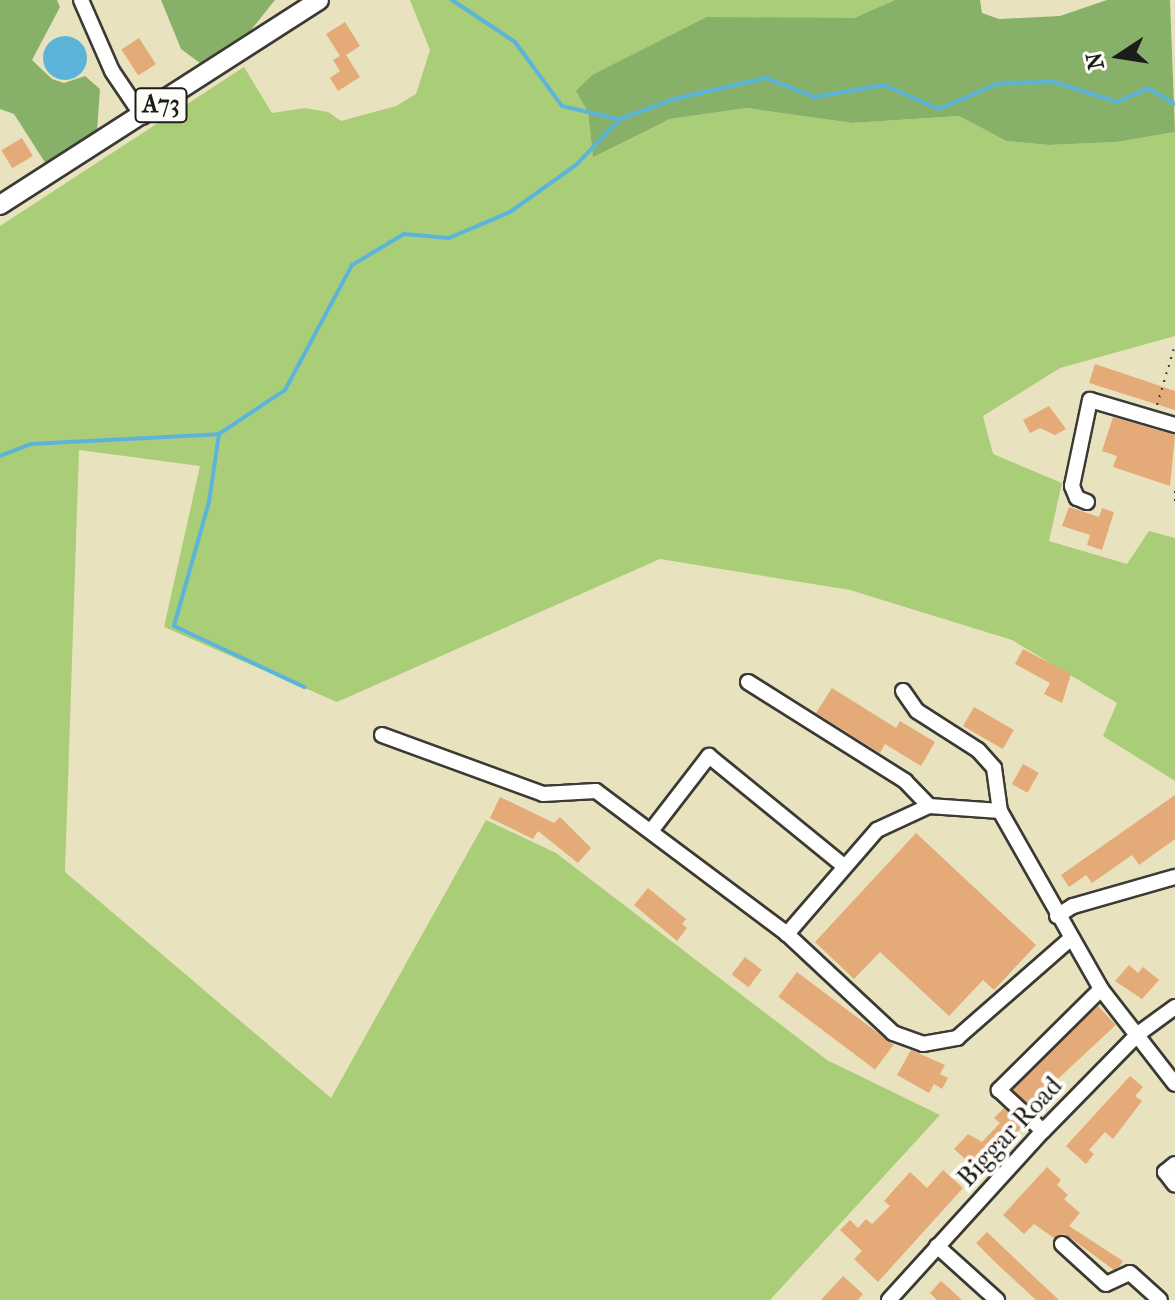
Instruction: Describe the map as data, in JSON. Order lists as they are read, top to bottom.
{
  "streets": {
    "main road": ["A73"],
    "street": ["Biggar Road"]
  },
  "north": "left"
}
